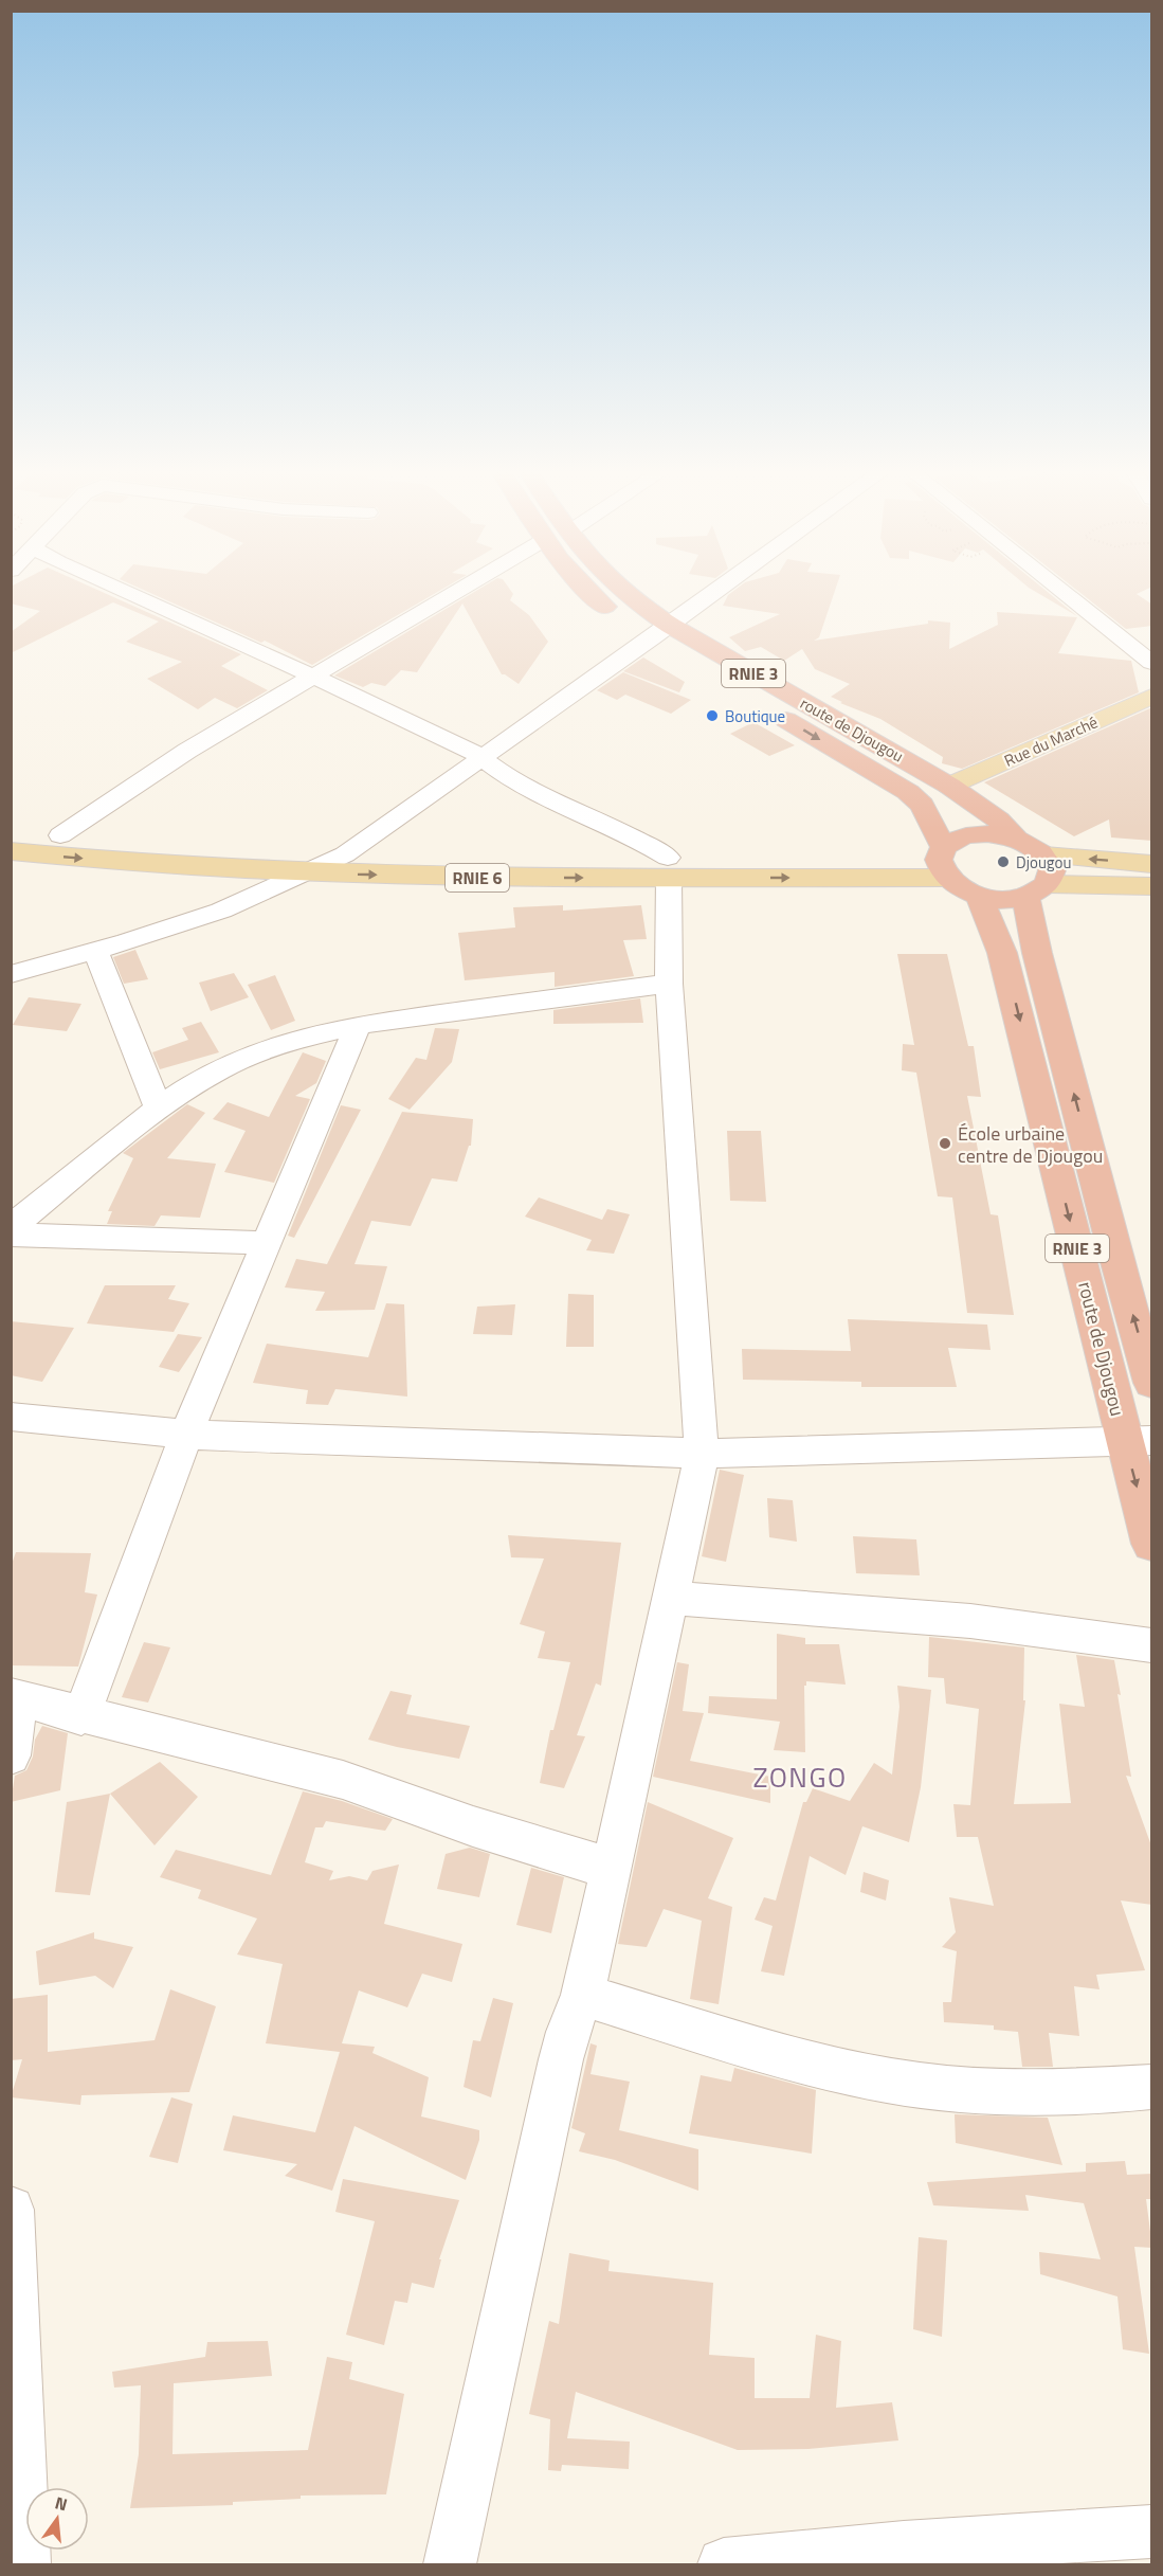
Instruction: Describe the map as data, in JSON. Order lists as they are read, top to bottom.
{
  "streets": {
    "highway": ["RNIE 3", "route de Djougou"],
    "main road": ["Rue du Marché", "RNIE 6"]
  },
  "crossings": [
    ["RNIE 3", "route de Djougou"],
    ["RNIE 3", "RNIE 6"],
    ["route de Djougou", "Rue du Marché"],
    ["route de Djougou", "RNIE 6"]
  ],
  "districts": ["ZONGO"],
  "places": ["Boutique", "Djougou", "École urbaine centre de Djougou"],
  "north": "top"
}
